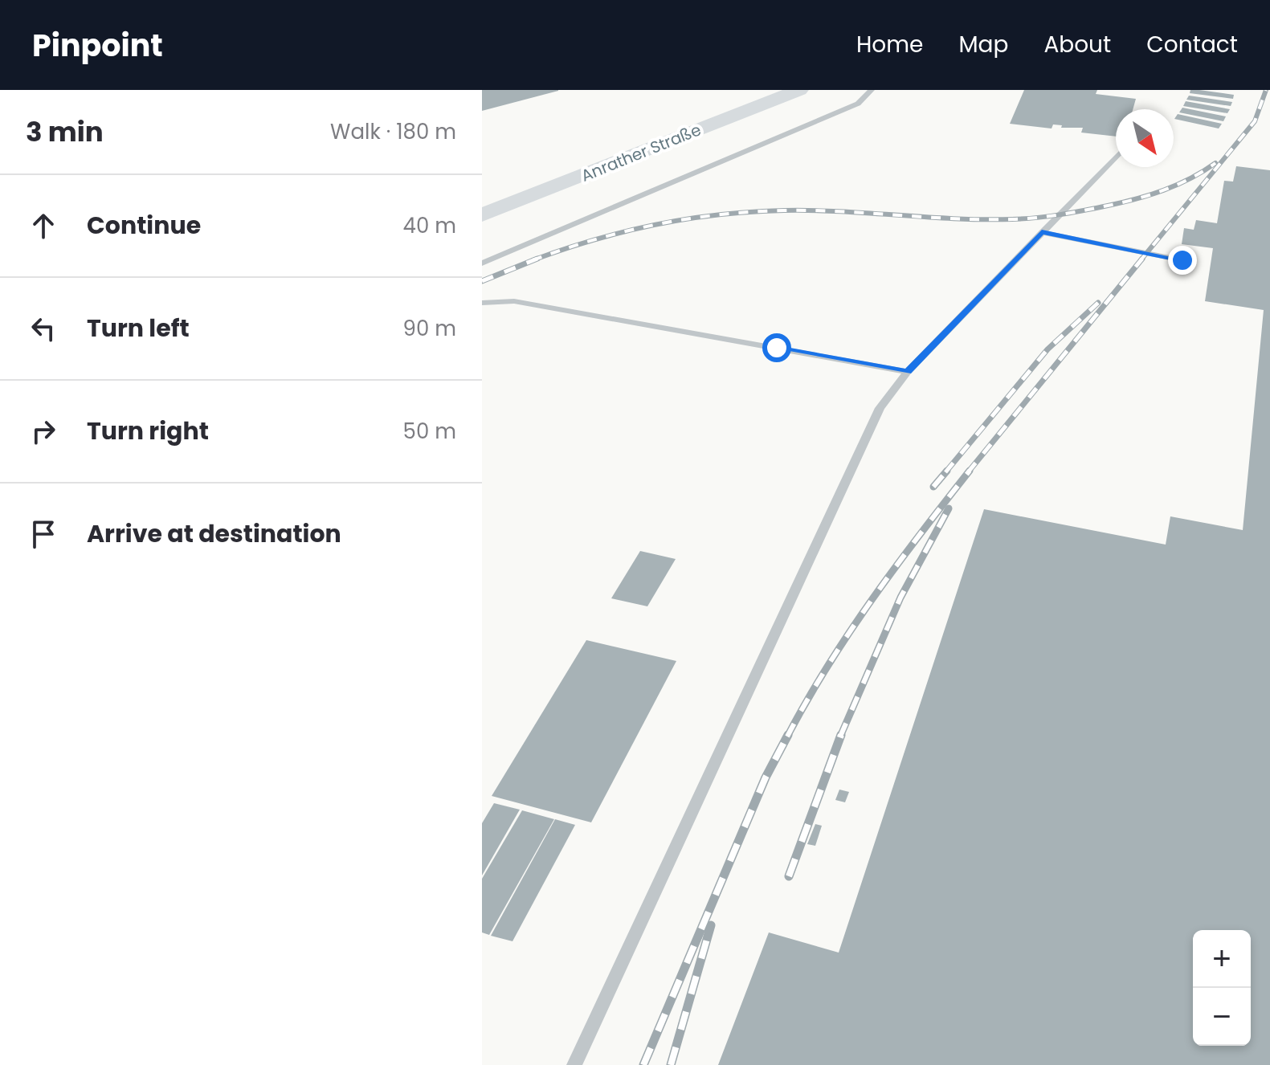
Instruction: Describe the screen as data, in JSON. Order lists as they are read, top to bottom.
{
  "streets": {
    "main road": ["Anrather Straße"]
  },
  "north": "bottom right",
  "page": {
    "header": "Pinpoint",
    "nav": [
      "Home",
      "Map",
      "About",
      "Contact"
    ],
    "heading": ["3 min", "Walk · 180 m"],
    "list": [
      ["Continue", "40 m"],
      ["Turn left", "90 m"],
      ["Turn right", "50 m"],
      "Arrive at destination"
    ],
    "map_buttons": ["+", "−"]
  }
}
